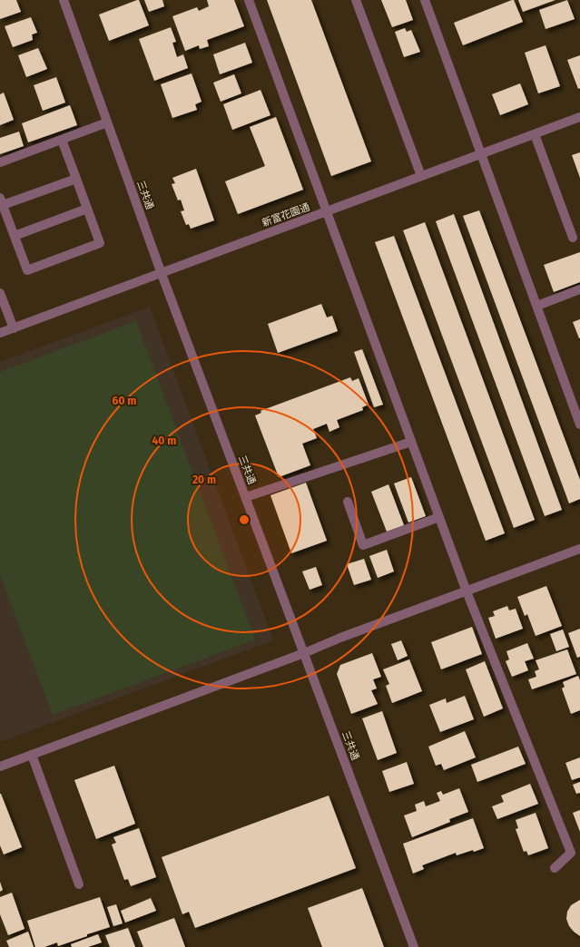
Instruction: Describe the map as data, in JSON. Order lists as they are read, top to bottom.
{
  "streets": {
    "street": ["三共通", "新富花園通"]
  },
  "crossings": [
    ["三共通", "新富花園通"]
  ],
  "rings": ["60 m", "40 m", "20 m"]
}
